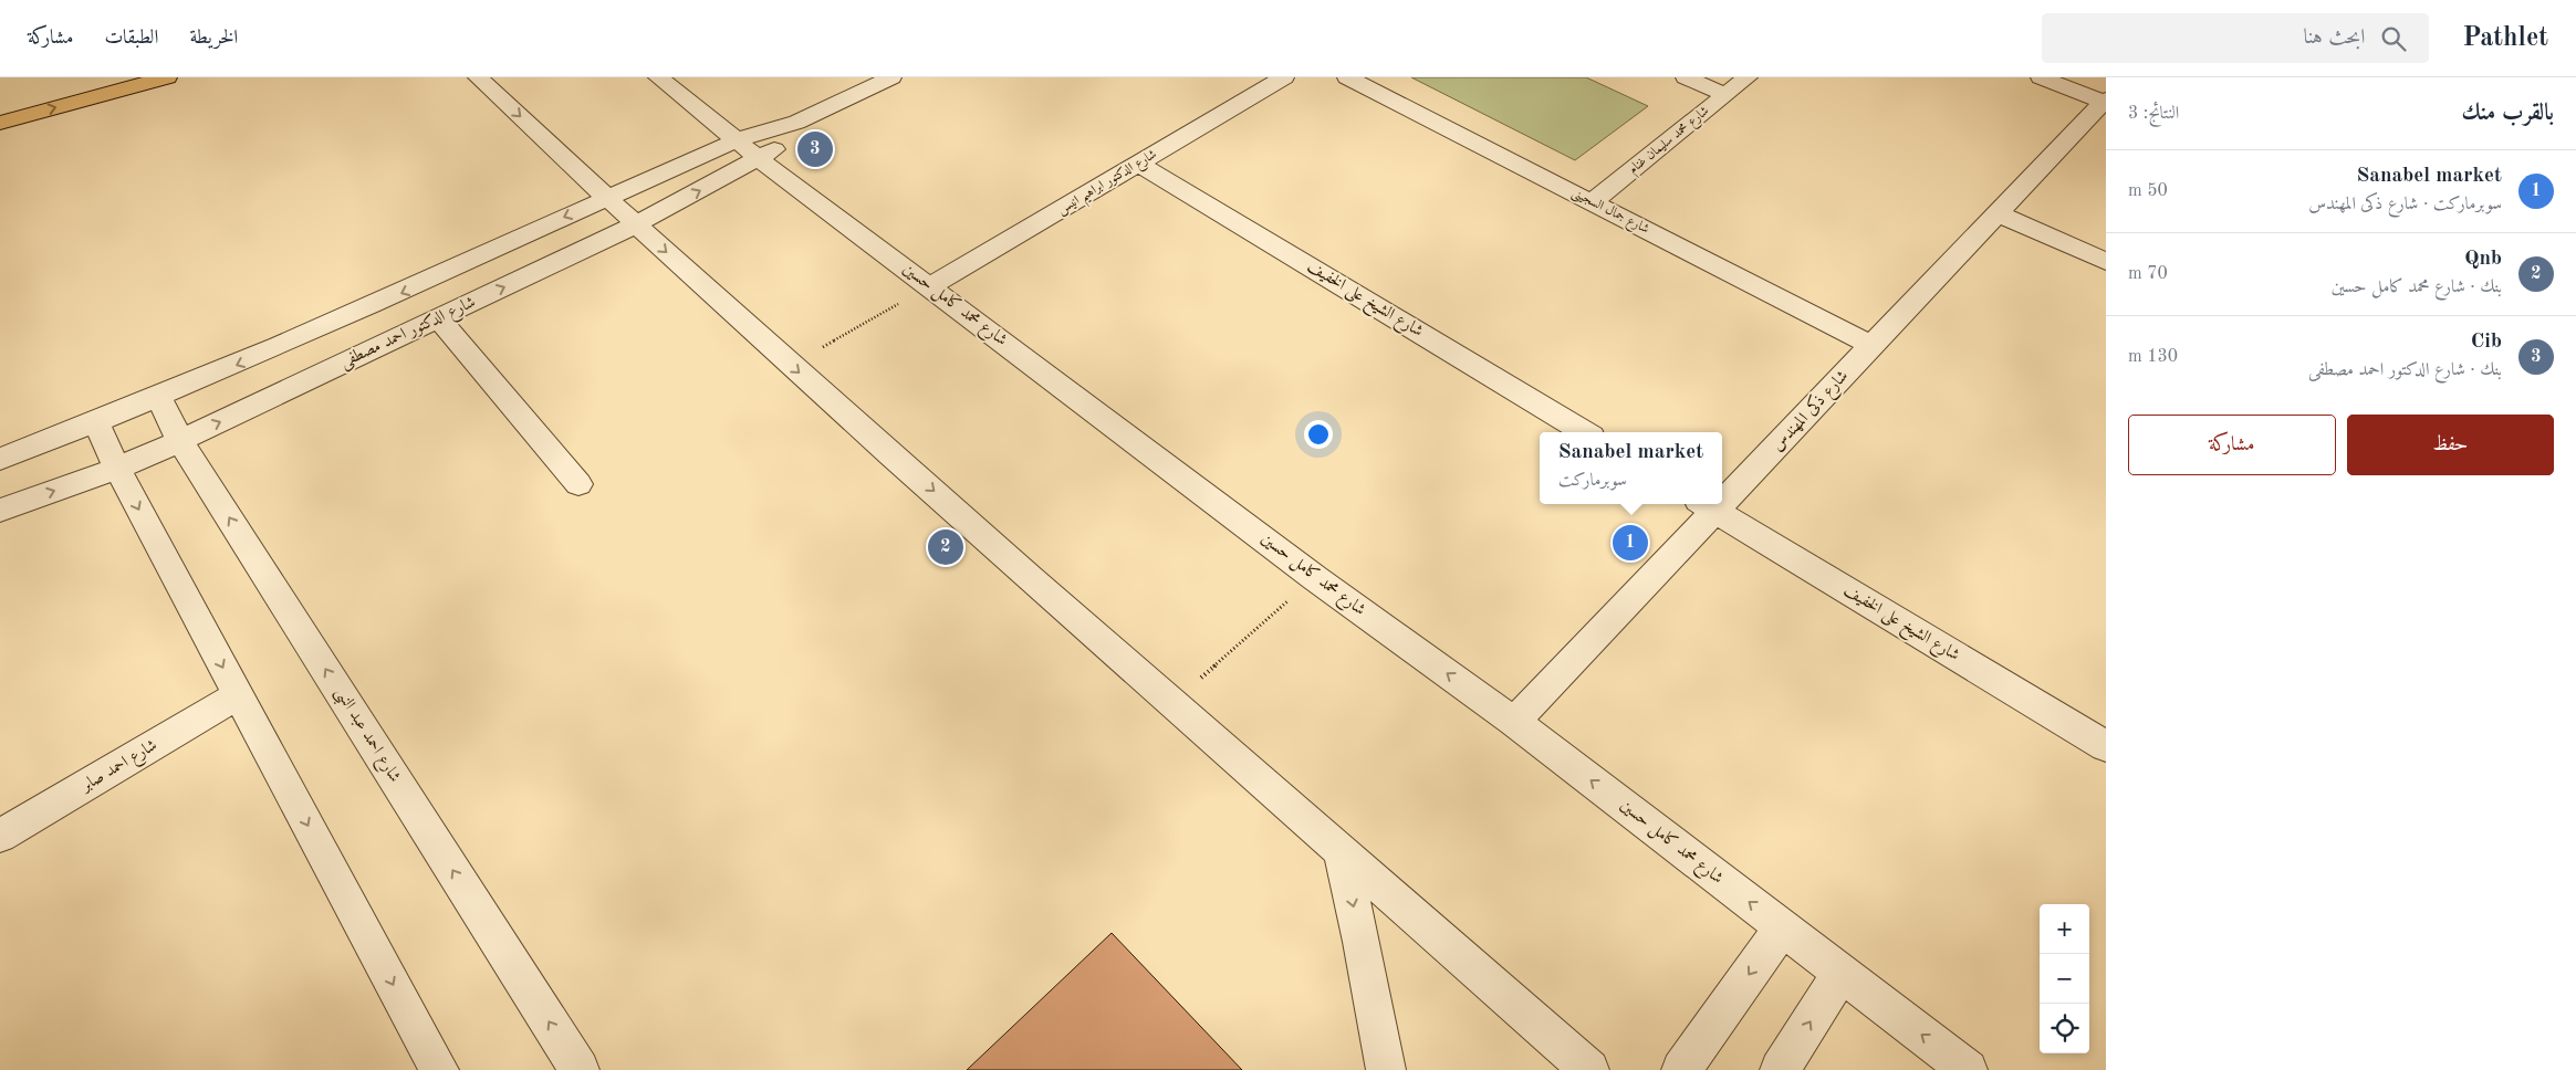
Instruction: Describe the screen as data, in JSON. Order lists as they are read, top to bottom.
{
  "streets": {
    "street": [
      "شارع محمد سليمان غنام",
      "شارع الدكتور ابراهيم انيس",
      "شارع جمال السجينى",
      "شارع الشيخ على الخفيف",
      "شارع محمد كامل حسين",
      "شارع الدكتور احمد مصطفى",
      "شارع ذكى المهندس",
      "شارع احمد عبد النبى",
      "شارع احمد صابر"
    ]
  },
  "crossings": [
    ["شارع محمد سليمان غنام", "شارع جمال السجينى"],
    ["شارع الدكتور ابراهيم انيس", "شارع الشيخ على الخفيف"],
    ["شارع الدكتور ابراهيم انيس", "شارع محمد كامل حسين"],
    ["شارع جمال السجينى", "شارع ذكى المهندس"],
    ["شارع الشيخ على الخفيف", "شارع ذكى المهندس"],
    ["شارع محمد كامل حسين", "شارع الدكتور احمد مصطفى"],
    ["شارع محمد كامل حسين", "شارع ذكى المهندس"],
    ["شارع الدكتور احمد مصطفى", "شارع احمد عبد النبى"]
  ],
  "page": {
    "header": "Pathlet",
    "search": "ابحث هنا",
    "nav": ["الخريطة", "الطبقات", "مشاركة"],
    "heading": ["بالقرب منك", "النتائج: 3"],
    "pins": ["3", "1", "2"],
    "list": [
      {
        "mark": "1",
        "name": "Sanabel market",
        "note": "سوبرماركت · شارع ذكى المهندس",
        "value": "50 m"
      },
      {
        "mark": "2",
        "name": "Qnb",
        "note": "بنك · شارع محمد كامل حسين",
        "value": "70 m"
      },
      {
        "mark": "3",
        "name": "Cib",
        "note": "بنك · شارع الدكتور احمد مصطفى",
        "value": "130 m"
      }
    ],
    "buttons": ["حفظ", "مشاركة"],
    "popup": ["Sanabel market", "سوبرماركت"],
    "map_buttons": ["+", "−"]
  }
}
